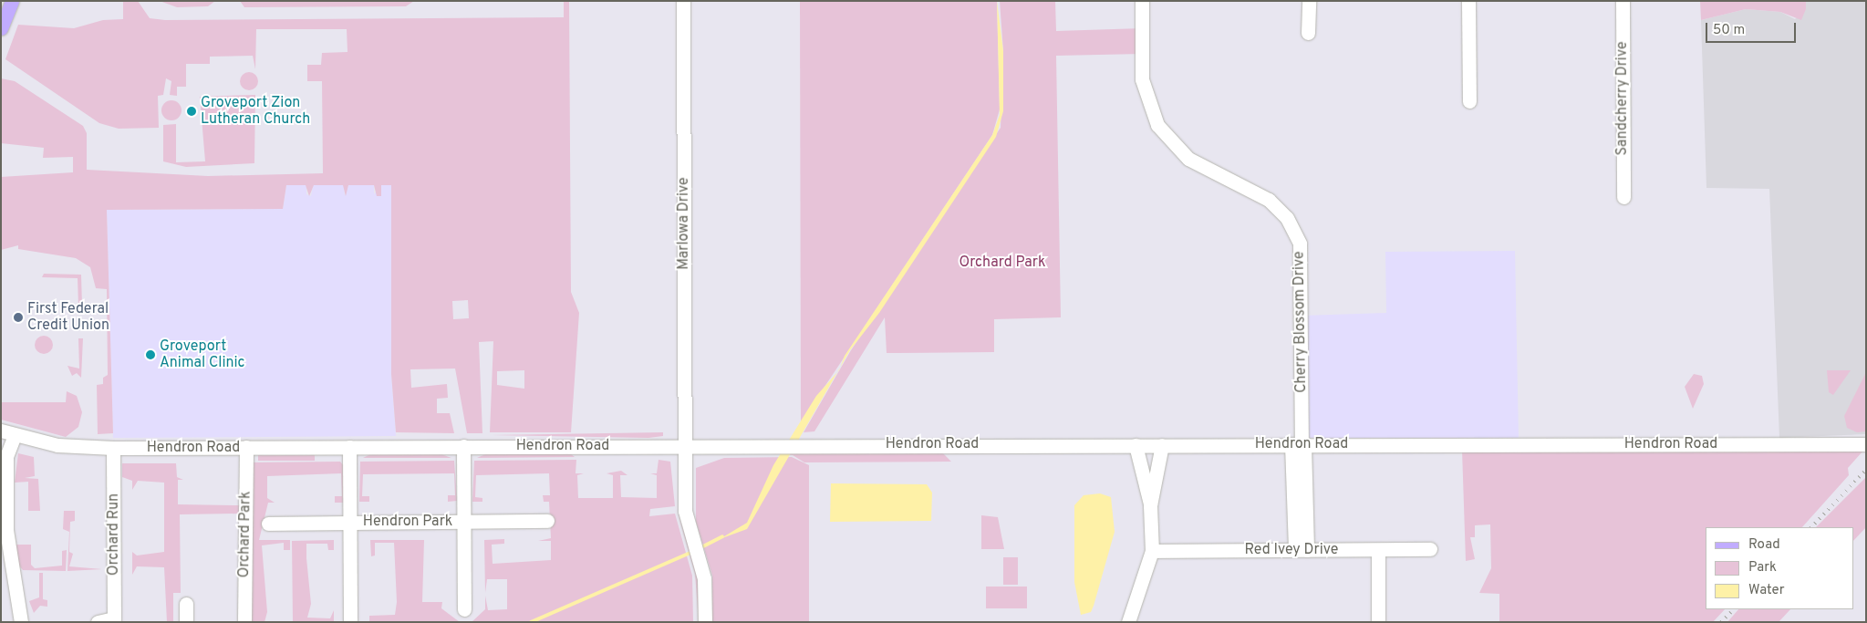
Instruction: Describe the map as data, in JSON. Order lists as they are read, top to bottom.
{
  "streets": {
    "street": [
      "Sandcherry Drive",
      "Marlowa Drive",
      "Cherry Blossom Drive",
      "Hendron Road",
      "Hendron Park",
      "Orchard Run",
      "Orchard Park",
      "Red Ivey Drive"
    ]
  },
  "crossings": [
    ["Marlowa Drive", "Hendron Road"],
    ["Cherry Blossom Drive", "Hendron Road"],
    ["Cherry Blossom Drive", "Red Ivey Drive"],
    ["Hendron Road", "Orchard Run"],
    ["Hendron Road", "Orchard Park"]
  ],
  "parks": ["Orchard Park"],
  "places": ["Groveport Zion Lutheran Church", "First Federal Credit Union", "Groveport Animal Clinic"],
  "legend": ["Road", "Park", "Water"],
  "scale_bar": "50 m"
}
